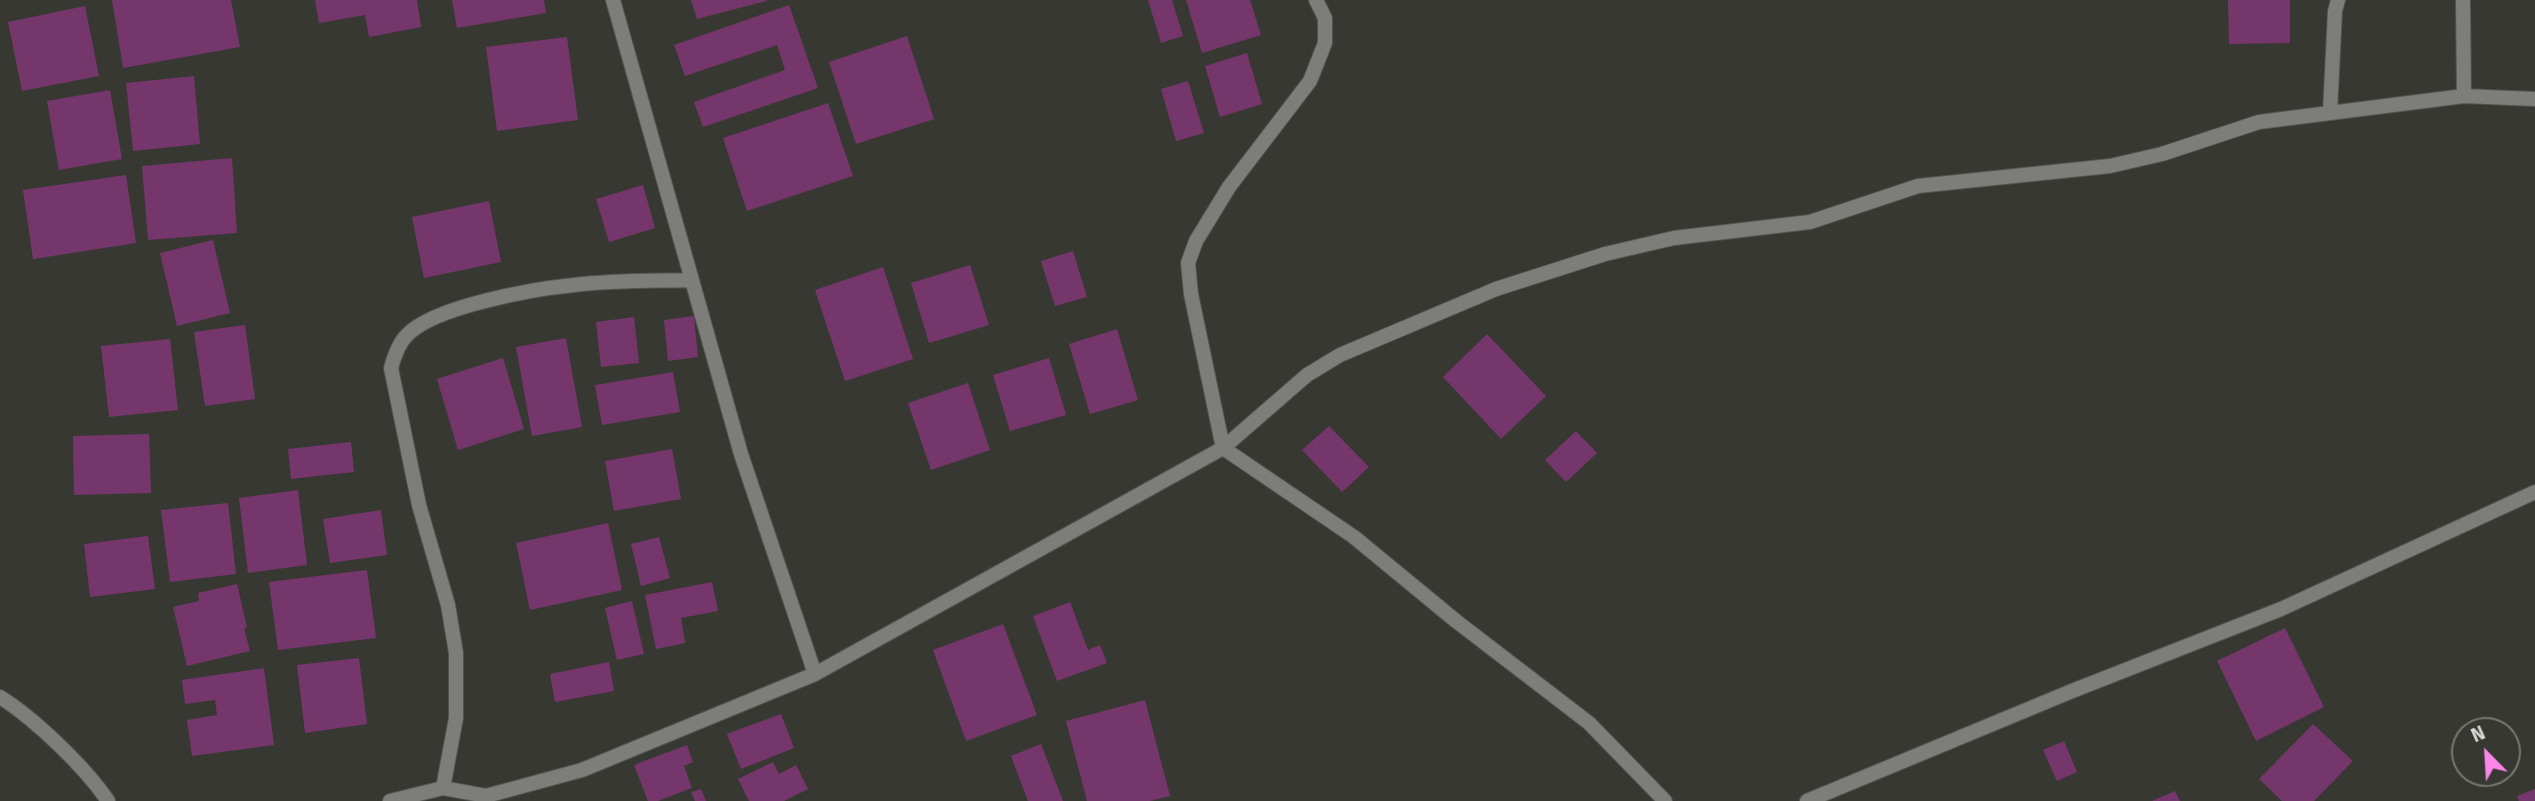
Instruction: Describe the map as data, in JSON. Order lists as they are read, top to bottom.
{
  "north": "top left"
}
